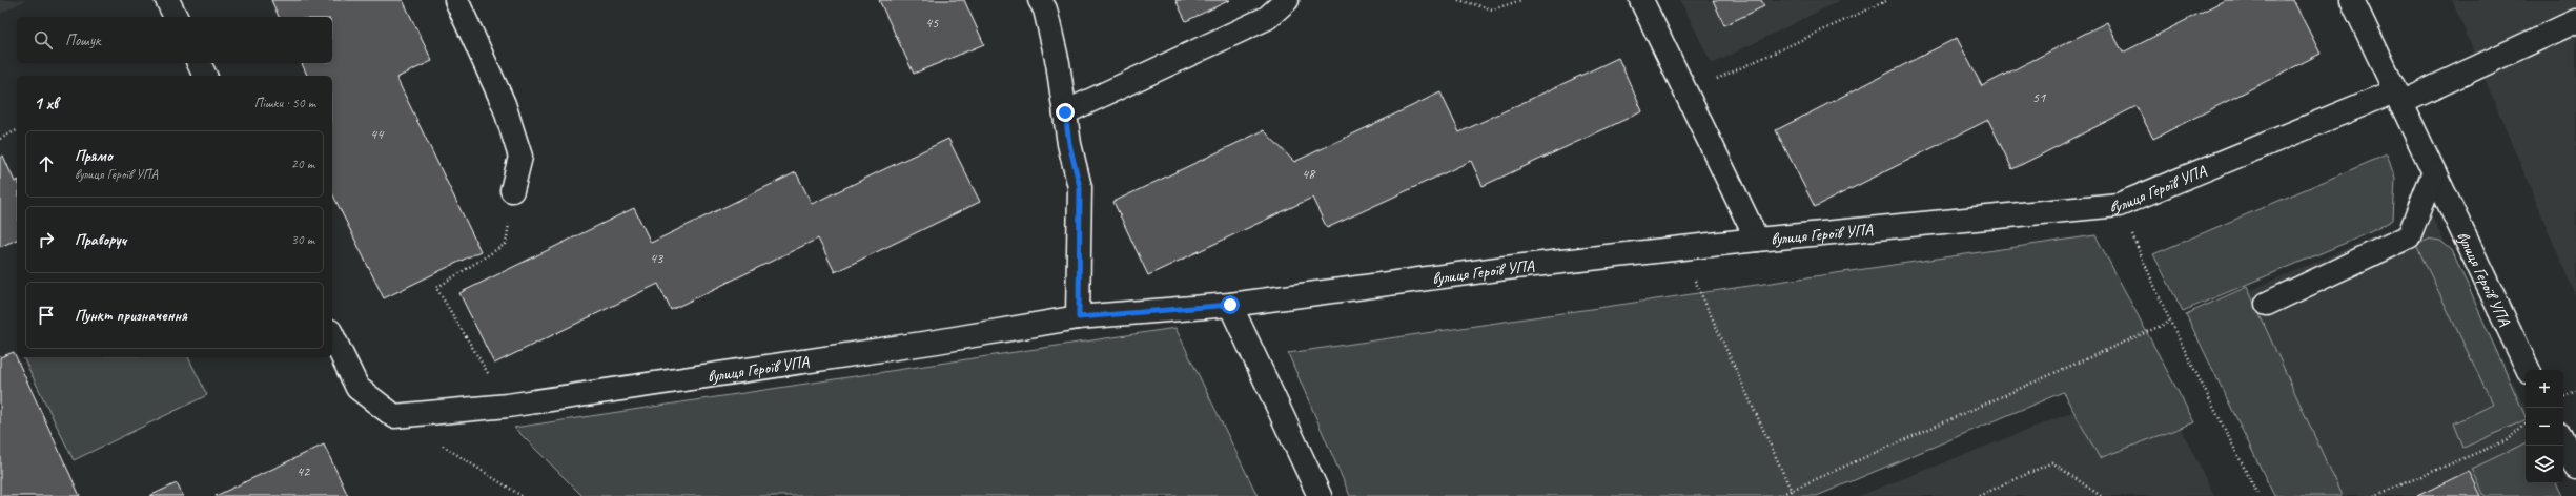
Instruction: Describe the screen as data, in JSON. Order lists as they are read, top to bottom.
{
  "streets": {
    "street": ["вулиця Героїв УПА"]
  },
  "house_numbers": [
    "45",
    "51",
    "44",
    "48",
    "43",
    "42"
  ],
  "page": {
    "search": "Пошук",
    "heading": ["1 хв", "Пішки · 50 m"],
    "list": [
      ["Прямо", "вулиця Героїв УПА", "20 m"],
      ["Праворуч", "30 m"],
      "Пункт призначення"
    ],
    "map_buttons": ["+", "−"]
  }
}
